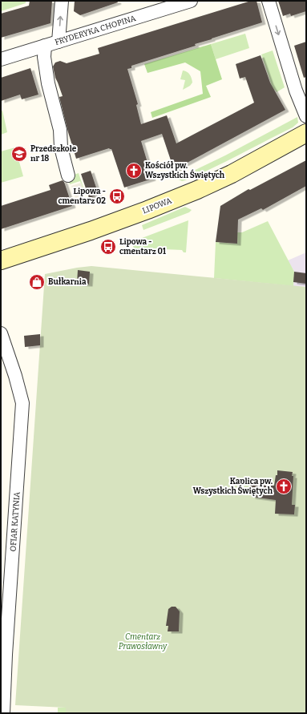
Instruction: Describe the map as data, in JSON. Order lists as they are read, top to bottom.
{
  "streets": {
    "street": ["FRYDERYKA CHOPINA", "LIPOWA", "OFIAR KATYNIA"]
  },
  "parks": ["Cmentarz Prawosławny"],
  "places": {
    "school or university": ["Przedszkole nr 18"],
    "church": ["Kościół pw. Wszystkich Świętych", "Kaplica pw. Wszystkich Świętych"],
    "bus stop": ["Lipowa - cmentarz 02", "Lipowa - cmentarz 01"],
    "shop": ["Bułkarnia"]
  }
}
